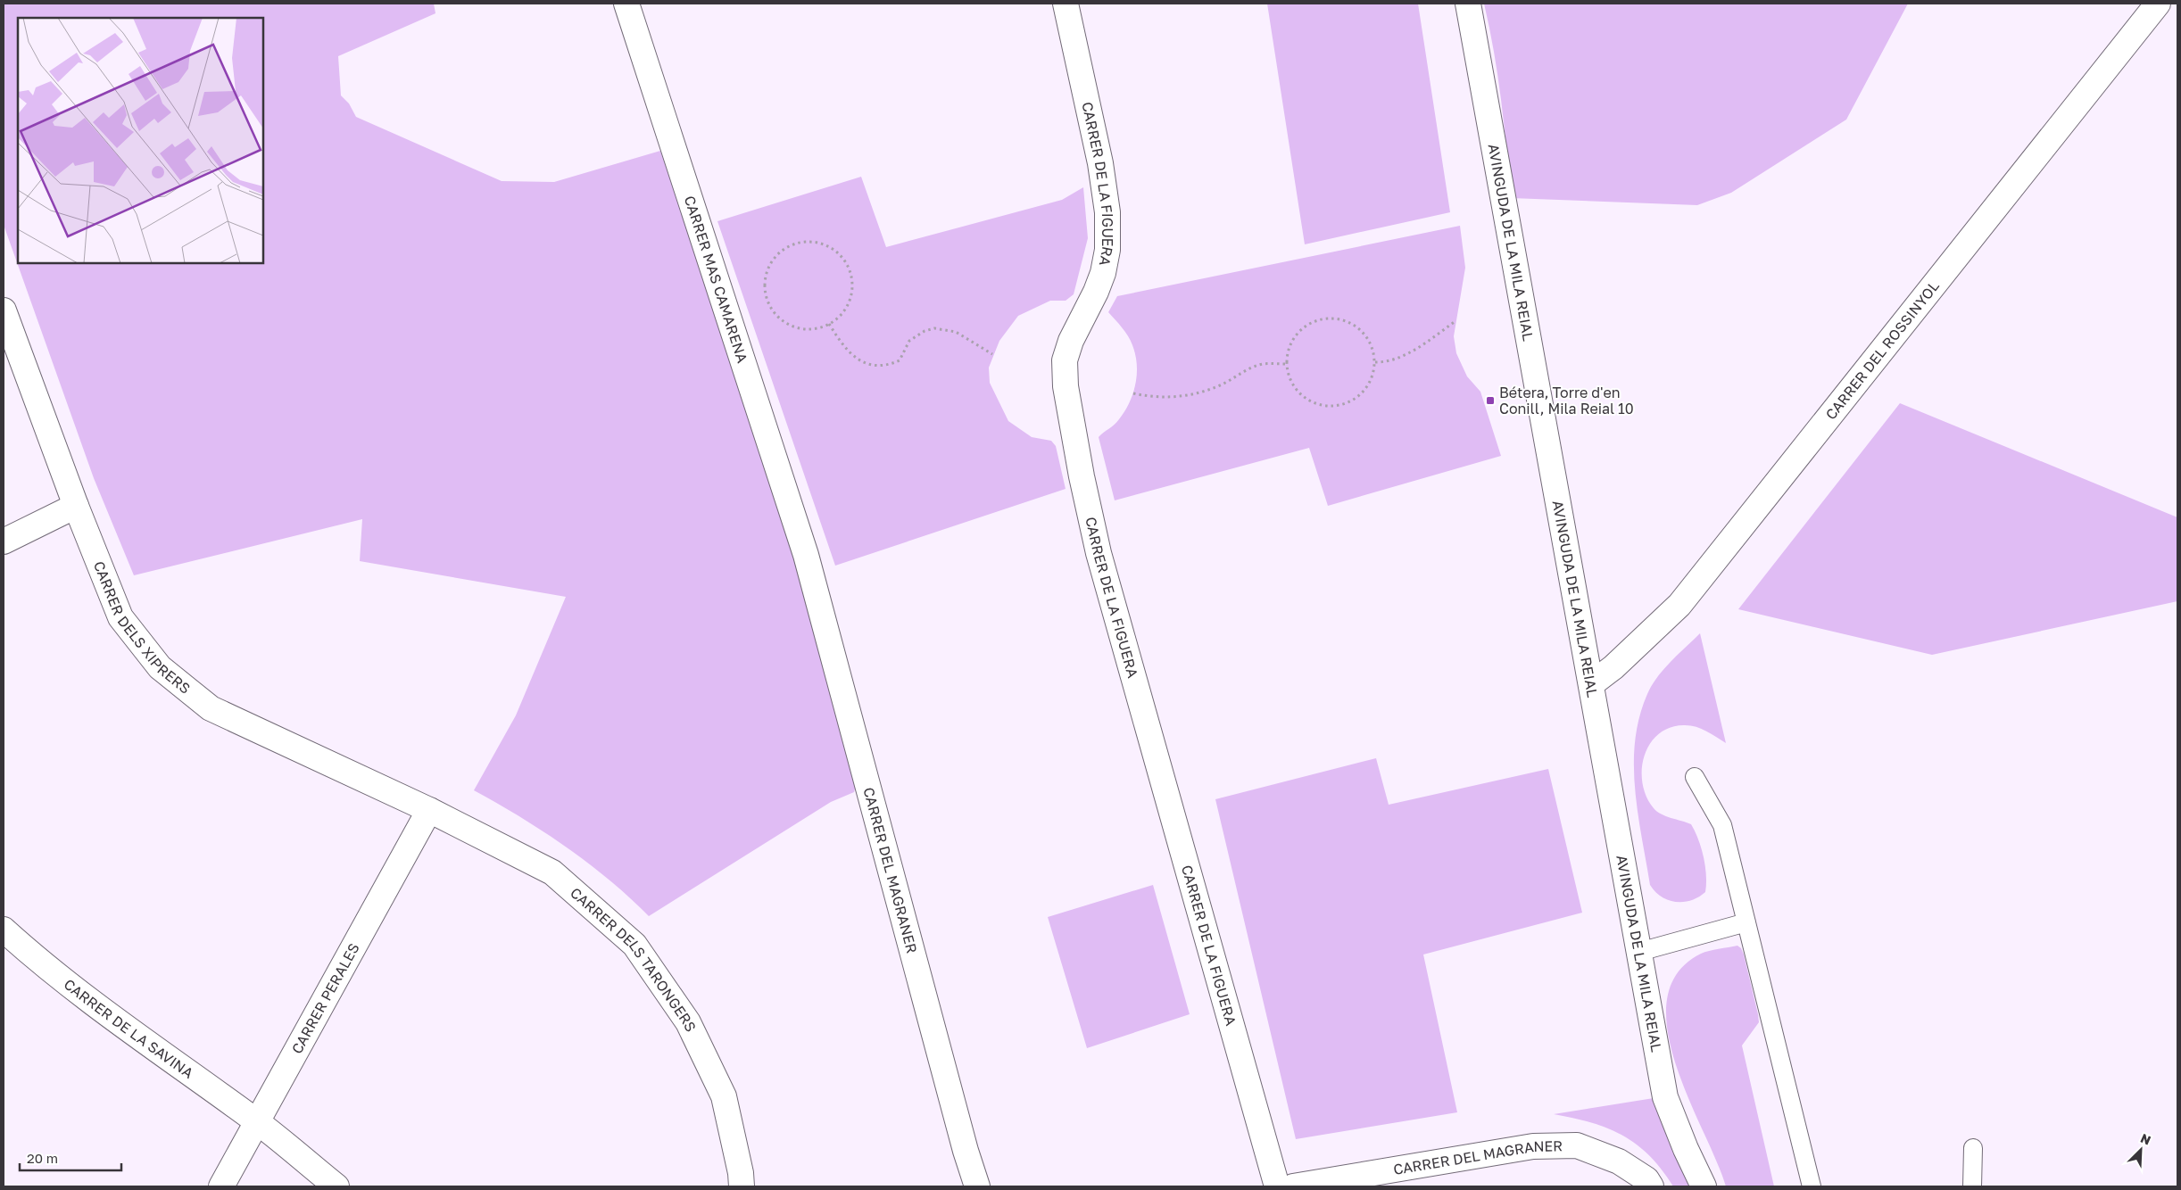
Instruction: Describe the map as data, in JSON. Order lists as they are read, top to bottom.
{
  "streets": {
    "street": [
      "CARRER DE LA FIGUERA",
      "AVINGUDA DE LA MILA REIAL",
      "CARRER MAS CAMARENA",
      "CARRER DEL ROSSINYOL",
      "CARRER DELS XIPRERS",
      "CARRER DEL MAGRANER",
      "CARRER DELS TARONGERS",
      "CARRER PERALES",
      "CARRER DE LA SAVINA"
    ]
  },
  "crossings": [
    ["AVINGUDA DE LA MILA REIAL", "CARRER DEL ROSSINYOL"],
    ["CARRER MAS CAMARENA", "CARRER DEL MAGRANER"],
    ["CARRER DELS XIPRERS", "CARRER DELS TARONGERS"],
    ["CARRER DELS XIPRERS", "CARRER PERALES"],
    ["CARRER DELS TARONGERS", "CARRER PERALES"],
    ["CARRER PERALES", "CARRER DE LA SAVINA"]
  ],
  "places": {
    "transit": ["Bétera, Torre d'en Conill, Mila Reial 10"]
  },
  "scale_bar": "20 m",
  "north": "top right"
}
